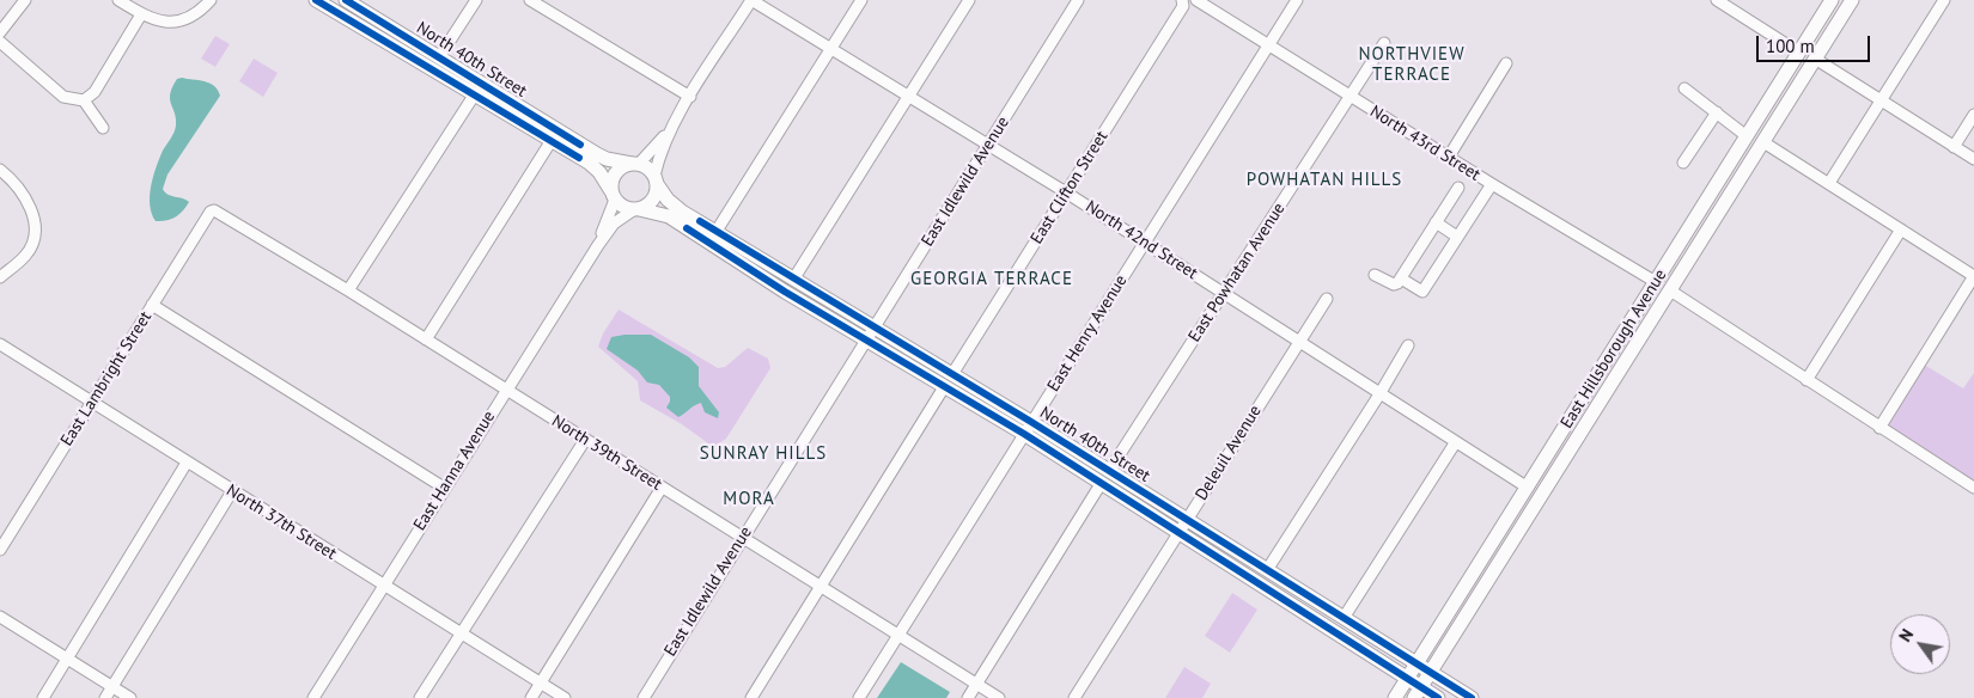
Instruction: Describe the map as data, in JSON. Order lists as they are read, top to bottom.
{
  "streets": {
    "main road": ["North 40th Street", "East Hillsborough Avenue"],
    "street": [
      "North 43rd Street",
      "East Idlewild Avenue",
      "East Clifton Street",
      "North 42nd Street",
      "East Powhatan Avenue",
      "East Henry Avenue",
      "East Lambright Street",
      "North 39th Street",
      "Deleuil Avenue",
      "East Hanna Avenue",
      "North 37th Street"
    ]
  },
  "crossings": [
    ["North 40th Street", "East Idlewild Avenue"],
    ["North 40th Street", "East Clifton Street"],
    ["North 40th Street", "East Powhatan Avenue"],
    ["North 40th Street", "East Henry Avenue"],
    ["North 40th Street", "East Hillsborough Avenue"],
    ["North 40th Street", "Deleuil Avenue"],
    ["North 40th Street", "East Hanna Avenue"],
    ["North 43rd Street", "East Powhatan Avenue"],
    ["North 43rd Street", "East Henry Avenue"],
    ["North 43rd Street", "East Hillsborough Avenue"],
    ["East Idlewild Avenue", "North 42nd Street"],
    ["East Idlewild Avenue", "North 39th Street"],
    ["East Clifton Street", "North 42nd Street"],
    ["North 42nd Street", "East Powhatan Avenue"],
    ["North 42nd Street", "East Henry Avenue"],
    ["North 42nd Street", "East Hillsborough Avenue"],
    ["North 42nd Street", "Deleuil Avenue"],
    ["East Henry Avenue", "North 39th Street"],
    ["East Lambright Street", "North 39th Street"],
    ["East Lambright Street", "North 37th Street"],
    ["North 39th Street", "East Hanna Avenue"],
    ["East Hanna Avenue", "North 37th Street"]
  ],
  "districts": [
    "NORTHVIEW TERRACE",
    "POWHATAN HILLS",
    "GEORGIA TERRACE",
    "SUNRAY HILLS",
    "MORA"
  ],
  "scale_bar": "100 m",
  "north": "top left"
}
